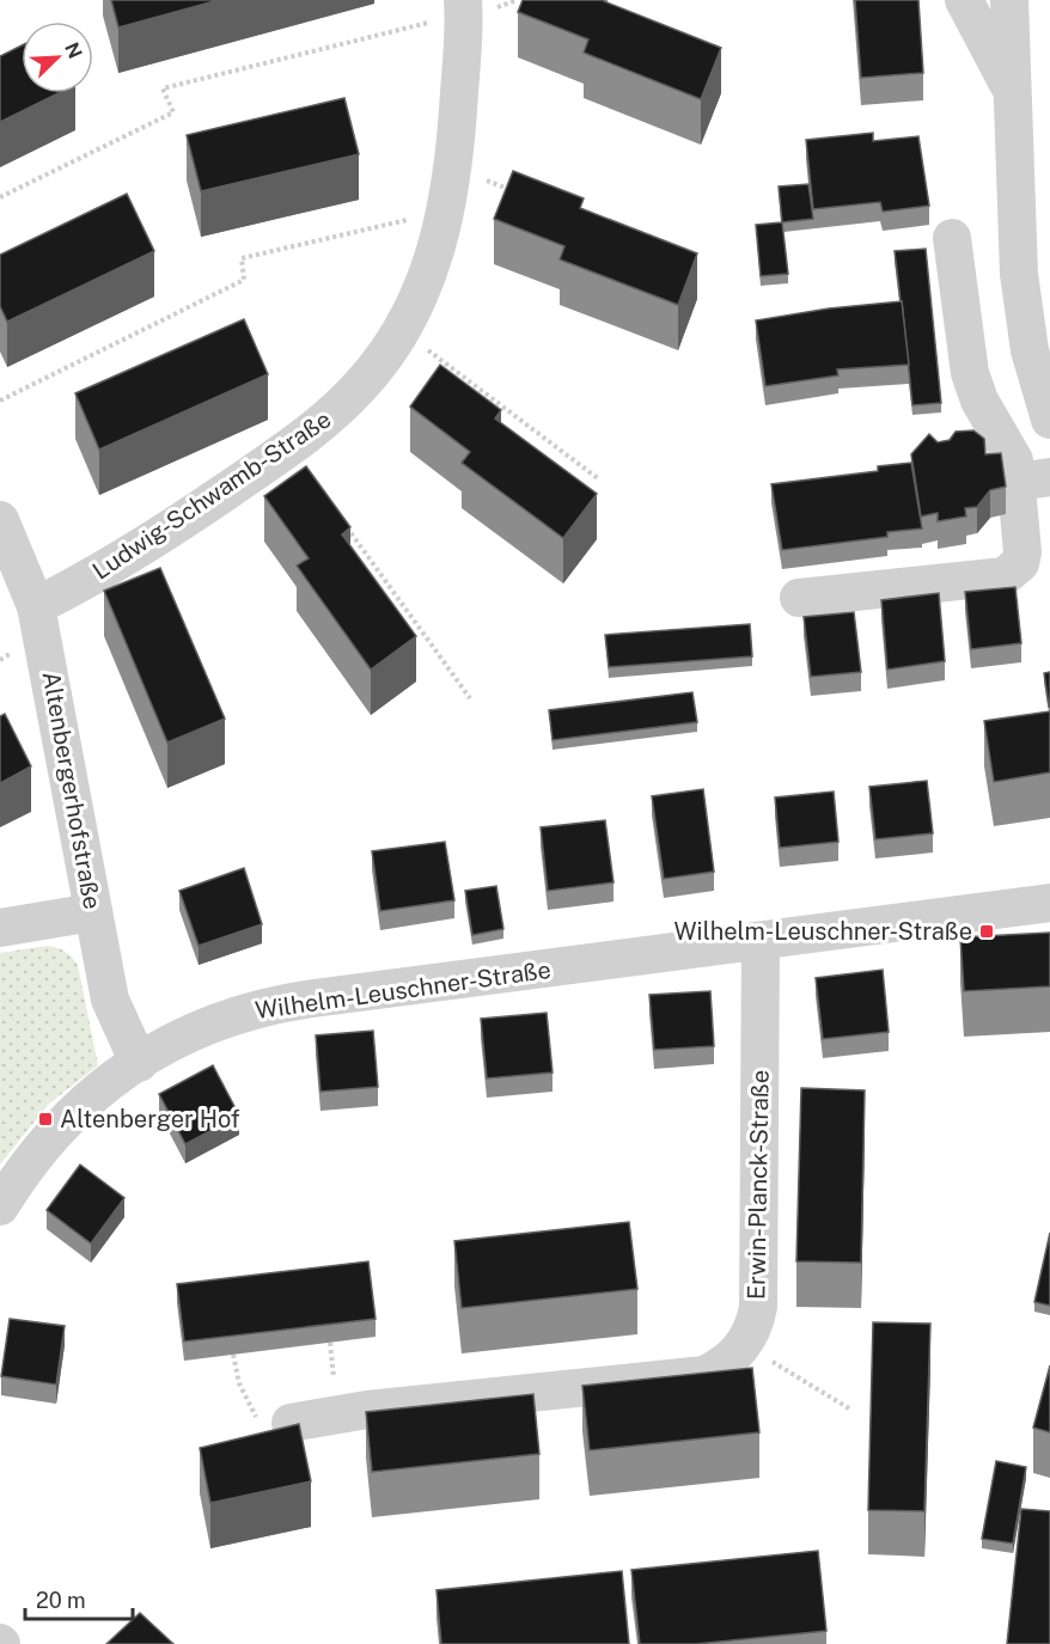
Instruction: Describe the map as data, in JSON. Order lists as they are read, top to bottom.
{
  "streets": {
    "street": [
      "Ludwig-Schwamb-Straße",
      "Altenbergerhofstraße",
      "Wilhelm-Leuschner-Straße",
      "Erwin-Planck-Straße"
    ]
  },
  "crossings": [
    ["Ludwig-Schwamb-Straße", "Altenbergerhofstraße"],
    ["Altenbergerhofstraße", "Wilhelm-Leuschner-Straße"],
    ["Wilhelm-Leuschner-Straße", "Erwin-Planck-Straße"]
  ],
  "places": {
    "transit": ["Wilhelm-Leuschner-Straße", "Altenberger Hof"]
  },
  "scale_bar": "20 m",
  "north": "top right"
}
